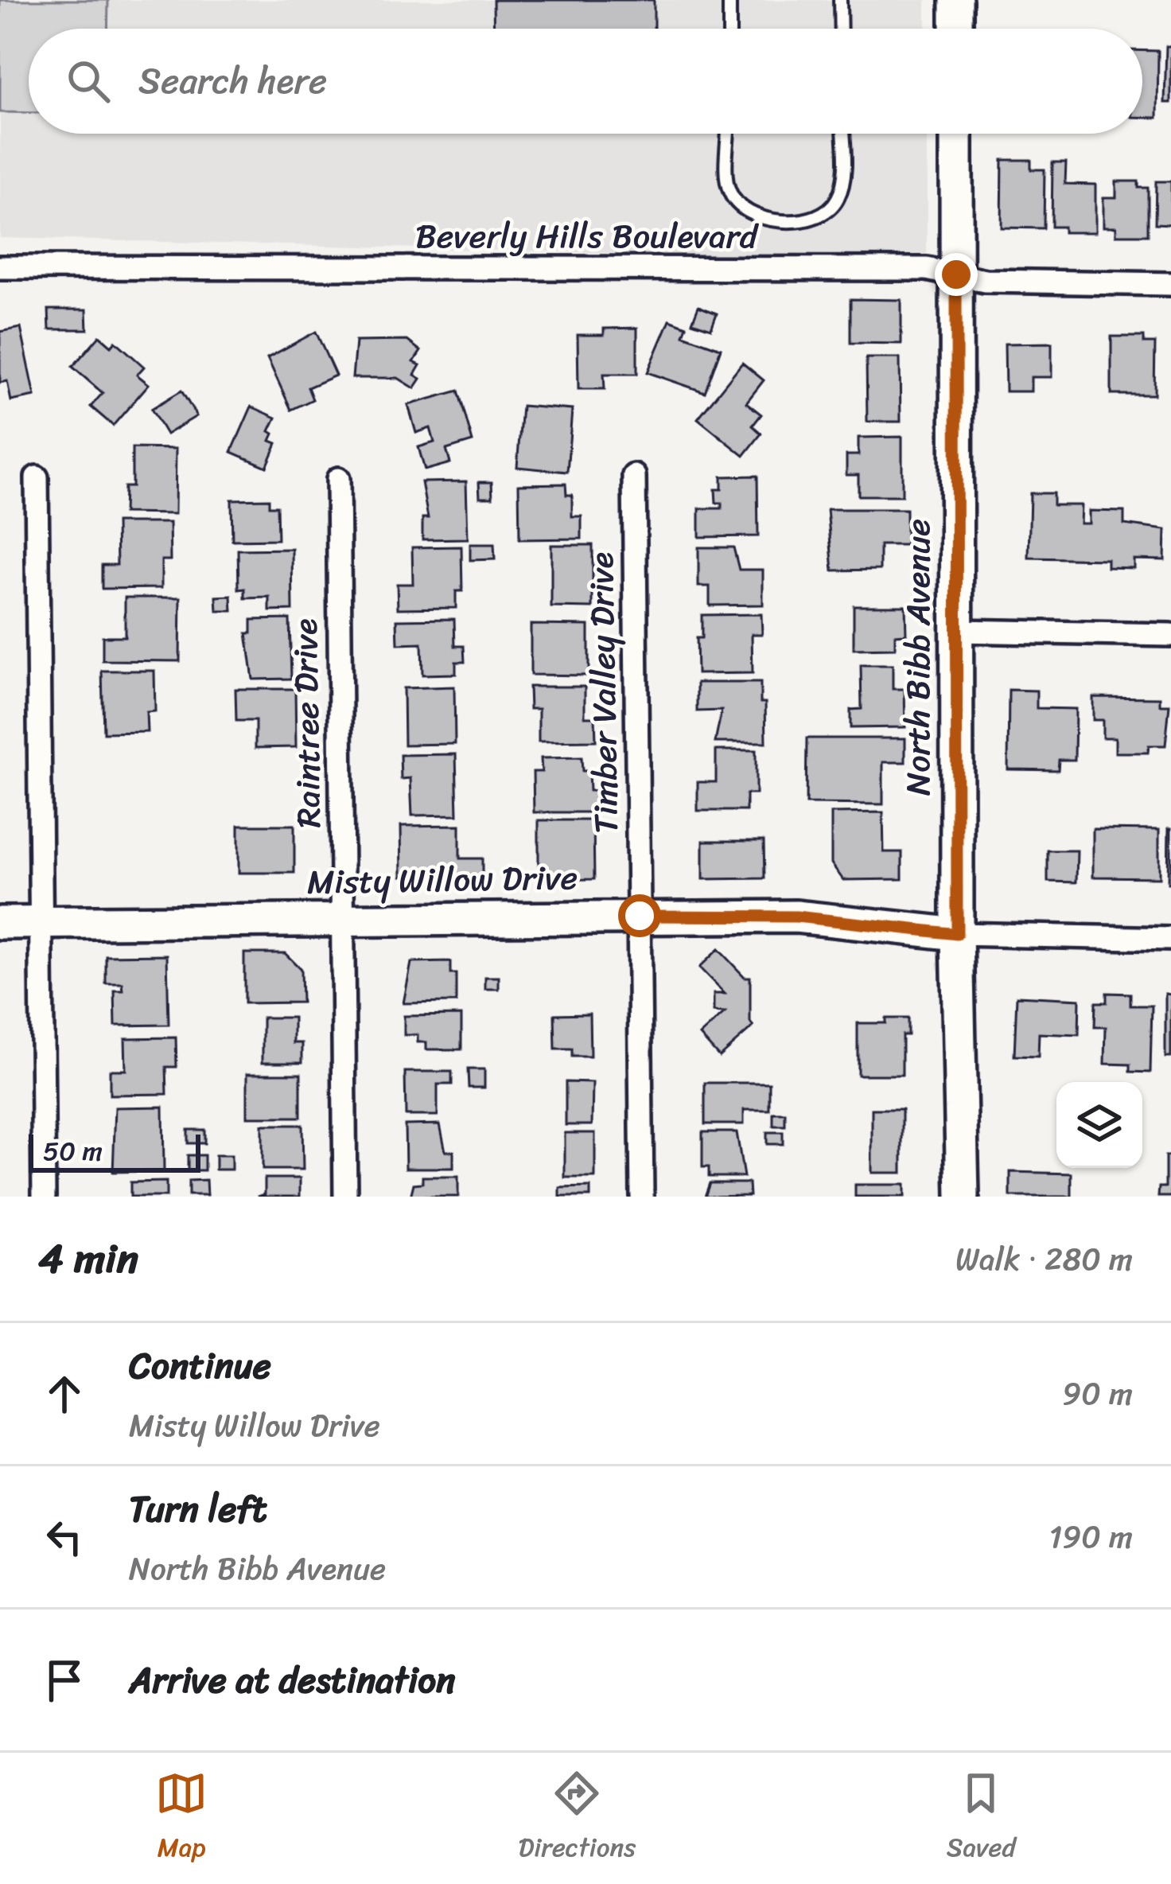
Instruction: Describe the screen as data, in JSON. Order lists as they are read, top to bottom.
{
  "streets": {
    "main road": ["North Bibb Avenue", "Misty Willow Drive"],
    "street": ["Beverly Hills Boulevard", "Timber Valley Drive", "Raintree Drive"]
  },
  "crossings": [
    ["Beverly Hills Boulevard", "North Bibb Avenue"],
    ["North Bibb Avenue", "Misty Willow Drive"],
    ["Timber Valley Drive", "Misty Willow Drive"],
    ["Raintree Drive", "Misty Willow Drive"]
  ],
  "scale_bar": "50 m",
  "page": {
    "search": "Search here",
    "scale": "50 m",
    "heading": ["4 min", "Walk · 280 m"],
    "list": [
      ["Continue", "Misty Willow Drive", "90 m"],
      ["Turn left", "North Bibb Avenue", "190 m"],
      "Arrive at destination"
    ],
    "nav": ["Map", "Directions", "Saved"]
  }
}
